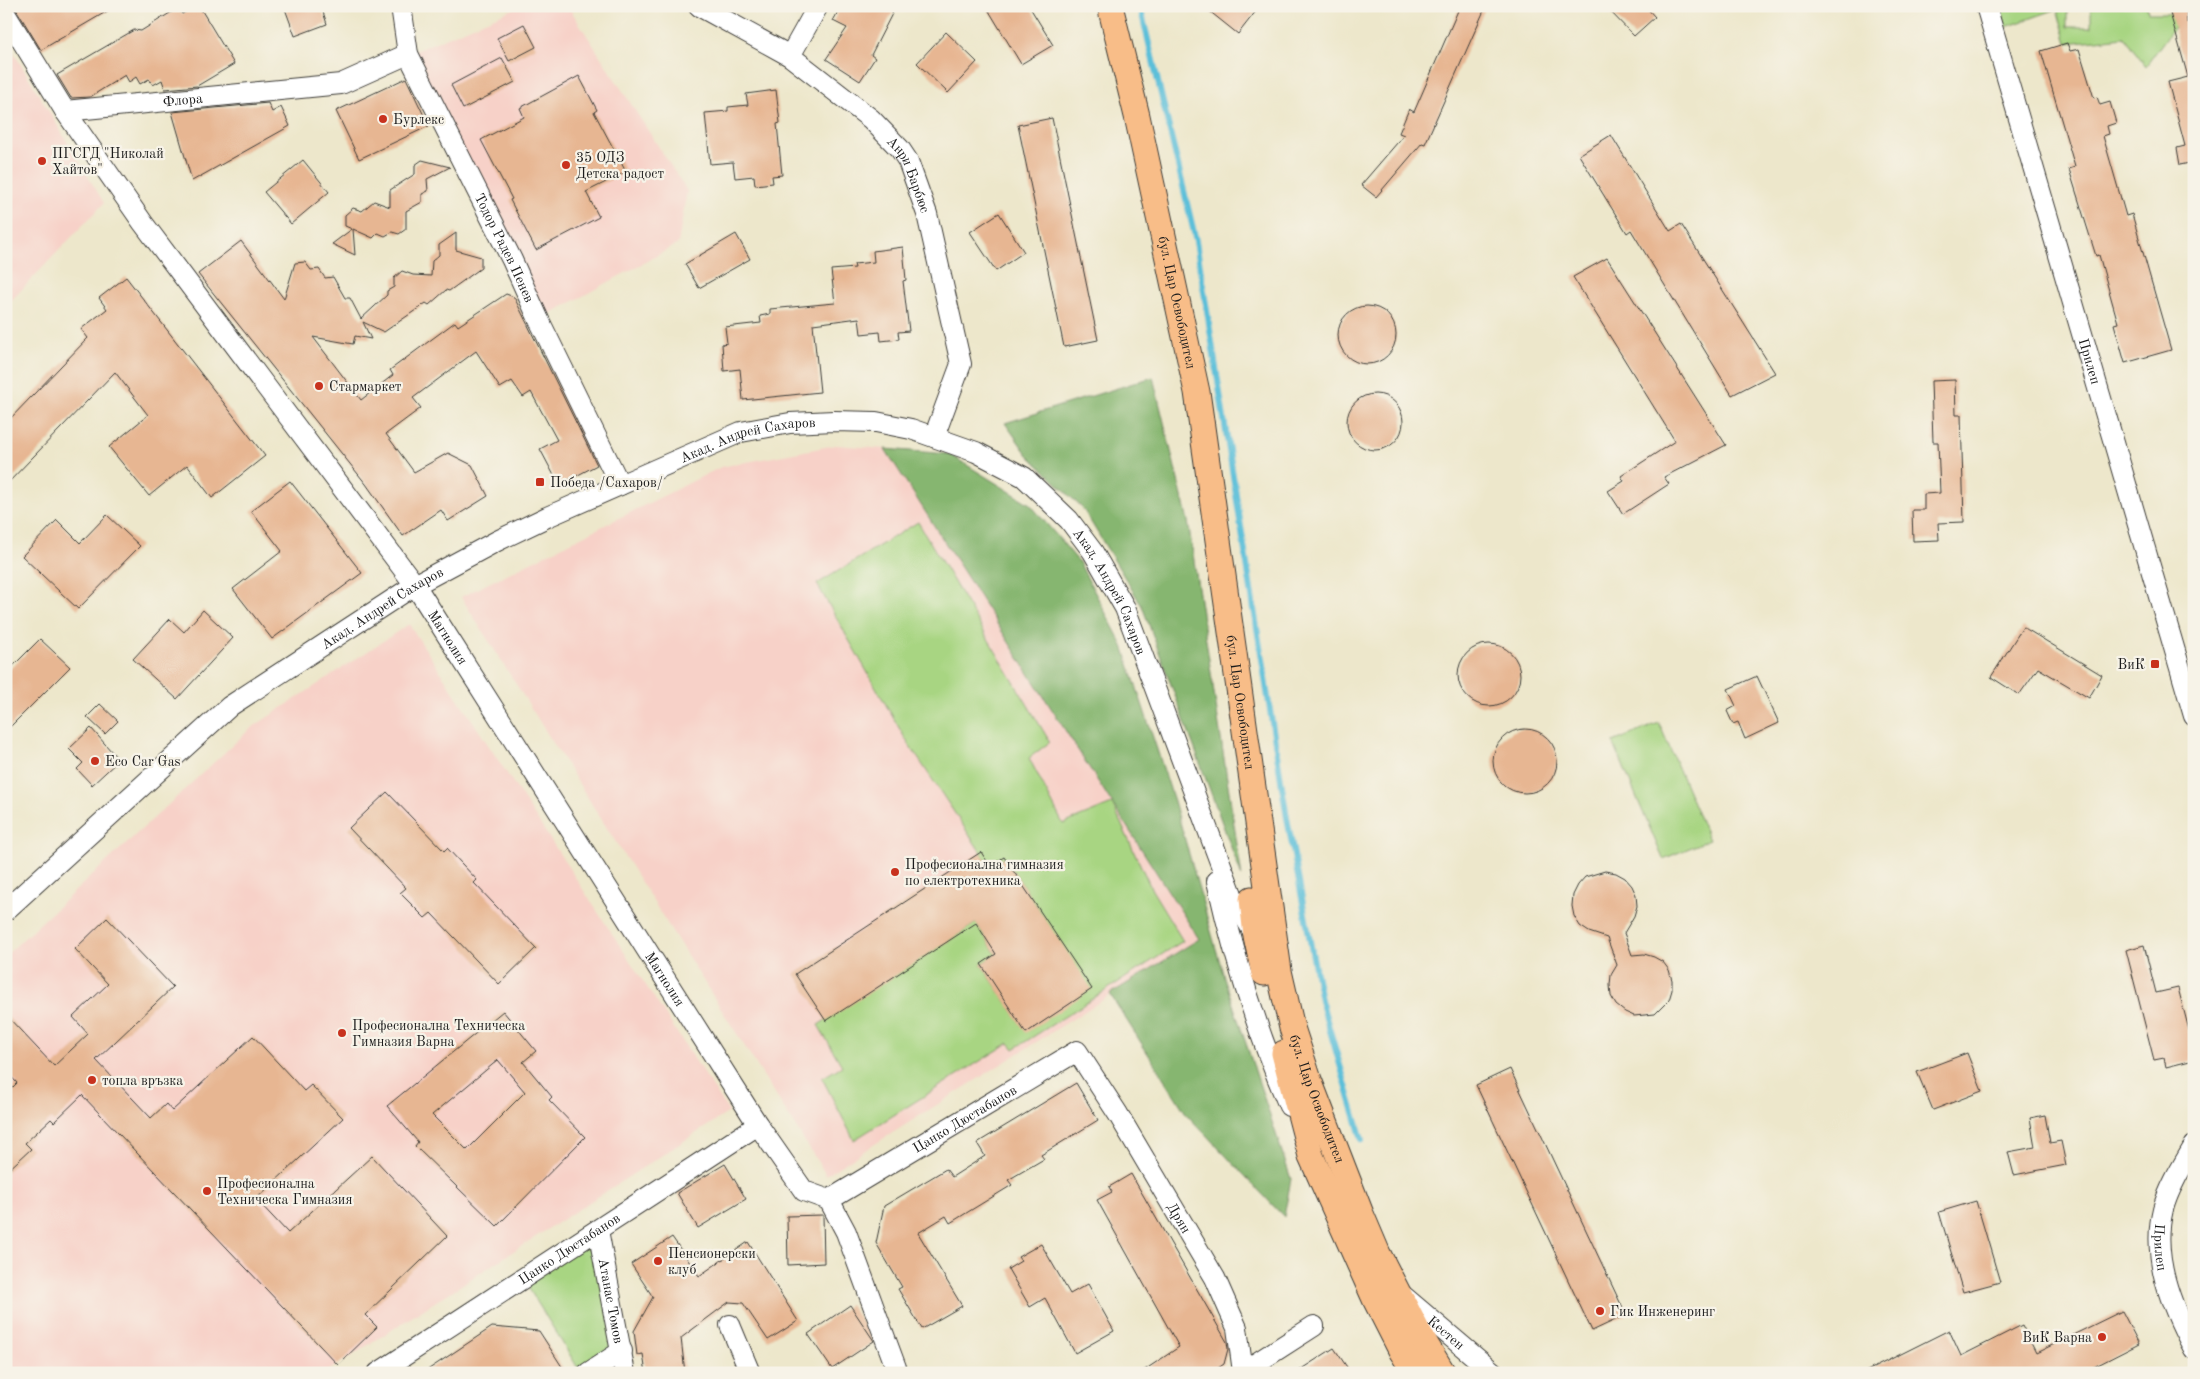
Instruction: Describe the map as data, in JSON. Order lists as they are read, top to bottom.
{
  "streets": {
    "main road": ["бул. Цар Освободител"],
    "street": [
      "Флора",
      "Анри Барбюс",
      "Тодор Радев Пенев",
      "Прилеп",
      "Акад. Андрей Сахаров",
      "Магнолия",
      "Цанко Дюстабанов",
      "Дрян",
      "Атанас Томов",
      "Кестен"
    ]
  },
  "crossings": [
    ["Флора", "Тодор Радев Пенев"],
    ["Флора", "Магнолия"],
    ["Анри Барбюс", "Акад. Андрей Сахаров"],
    ["Тодор Радев Пенев", "Акад. Андрей Сахаров"],
    ["бул. Цар Освободител", "Кестен"],
    ["Акад. Андрей Сахаров", "Магнолия"],
    ["Магнолия", "Цанко Дюстабанов"],
    ["Цанко Дюстабанов", "Дрян"],
    ["Цанко Дюстабанов", "Атанас Томов"]
  ],
  "places": {
    "other": [
      "Бурлекс",
      "ПГСГД \"Николай Хайтов\"",
      "35 ОДЗ Детска радост",
      "Стармаркет",
      "Eco Car Gas",
      "Професионална гимназия по електротехника",
      "Професионална Техническа Гимназия Варна",
      "топла връзка",
      "Професионална Техническа Гимназия",
      "Пенсионерски клуб",
      "Гик Инженеринг",
      "ВиК Варна"
    ],
    "transit": ["Победа /Сахаров/", "ВиК"]
  }
}
